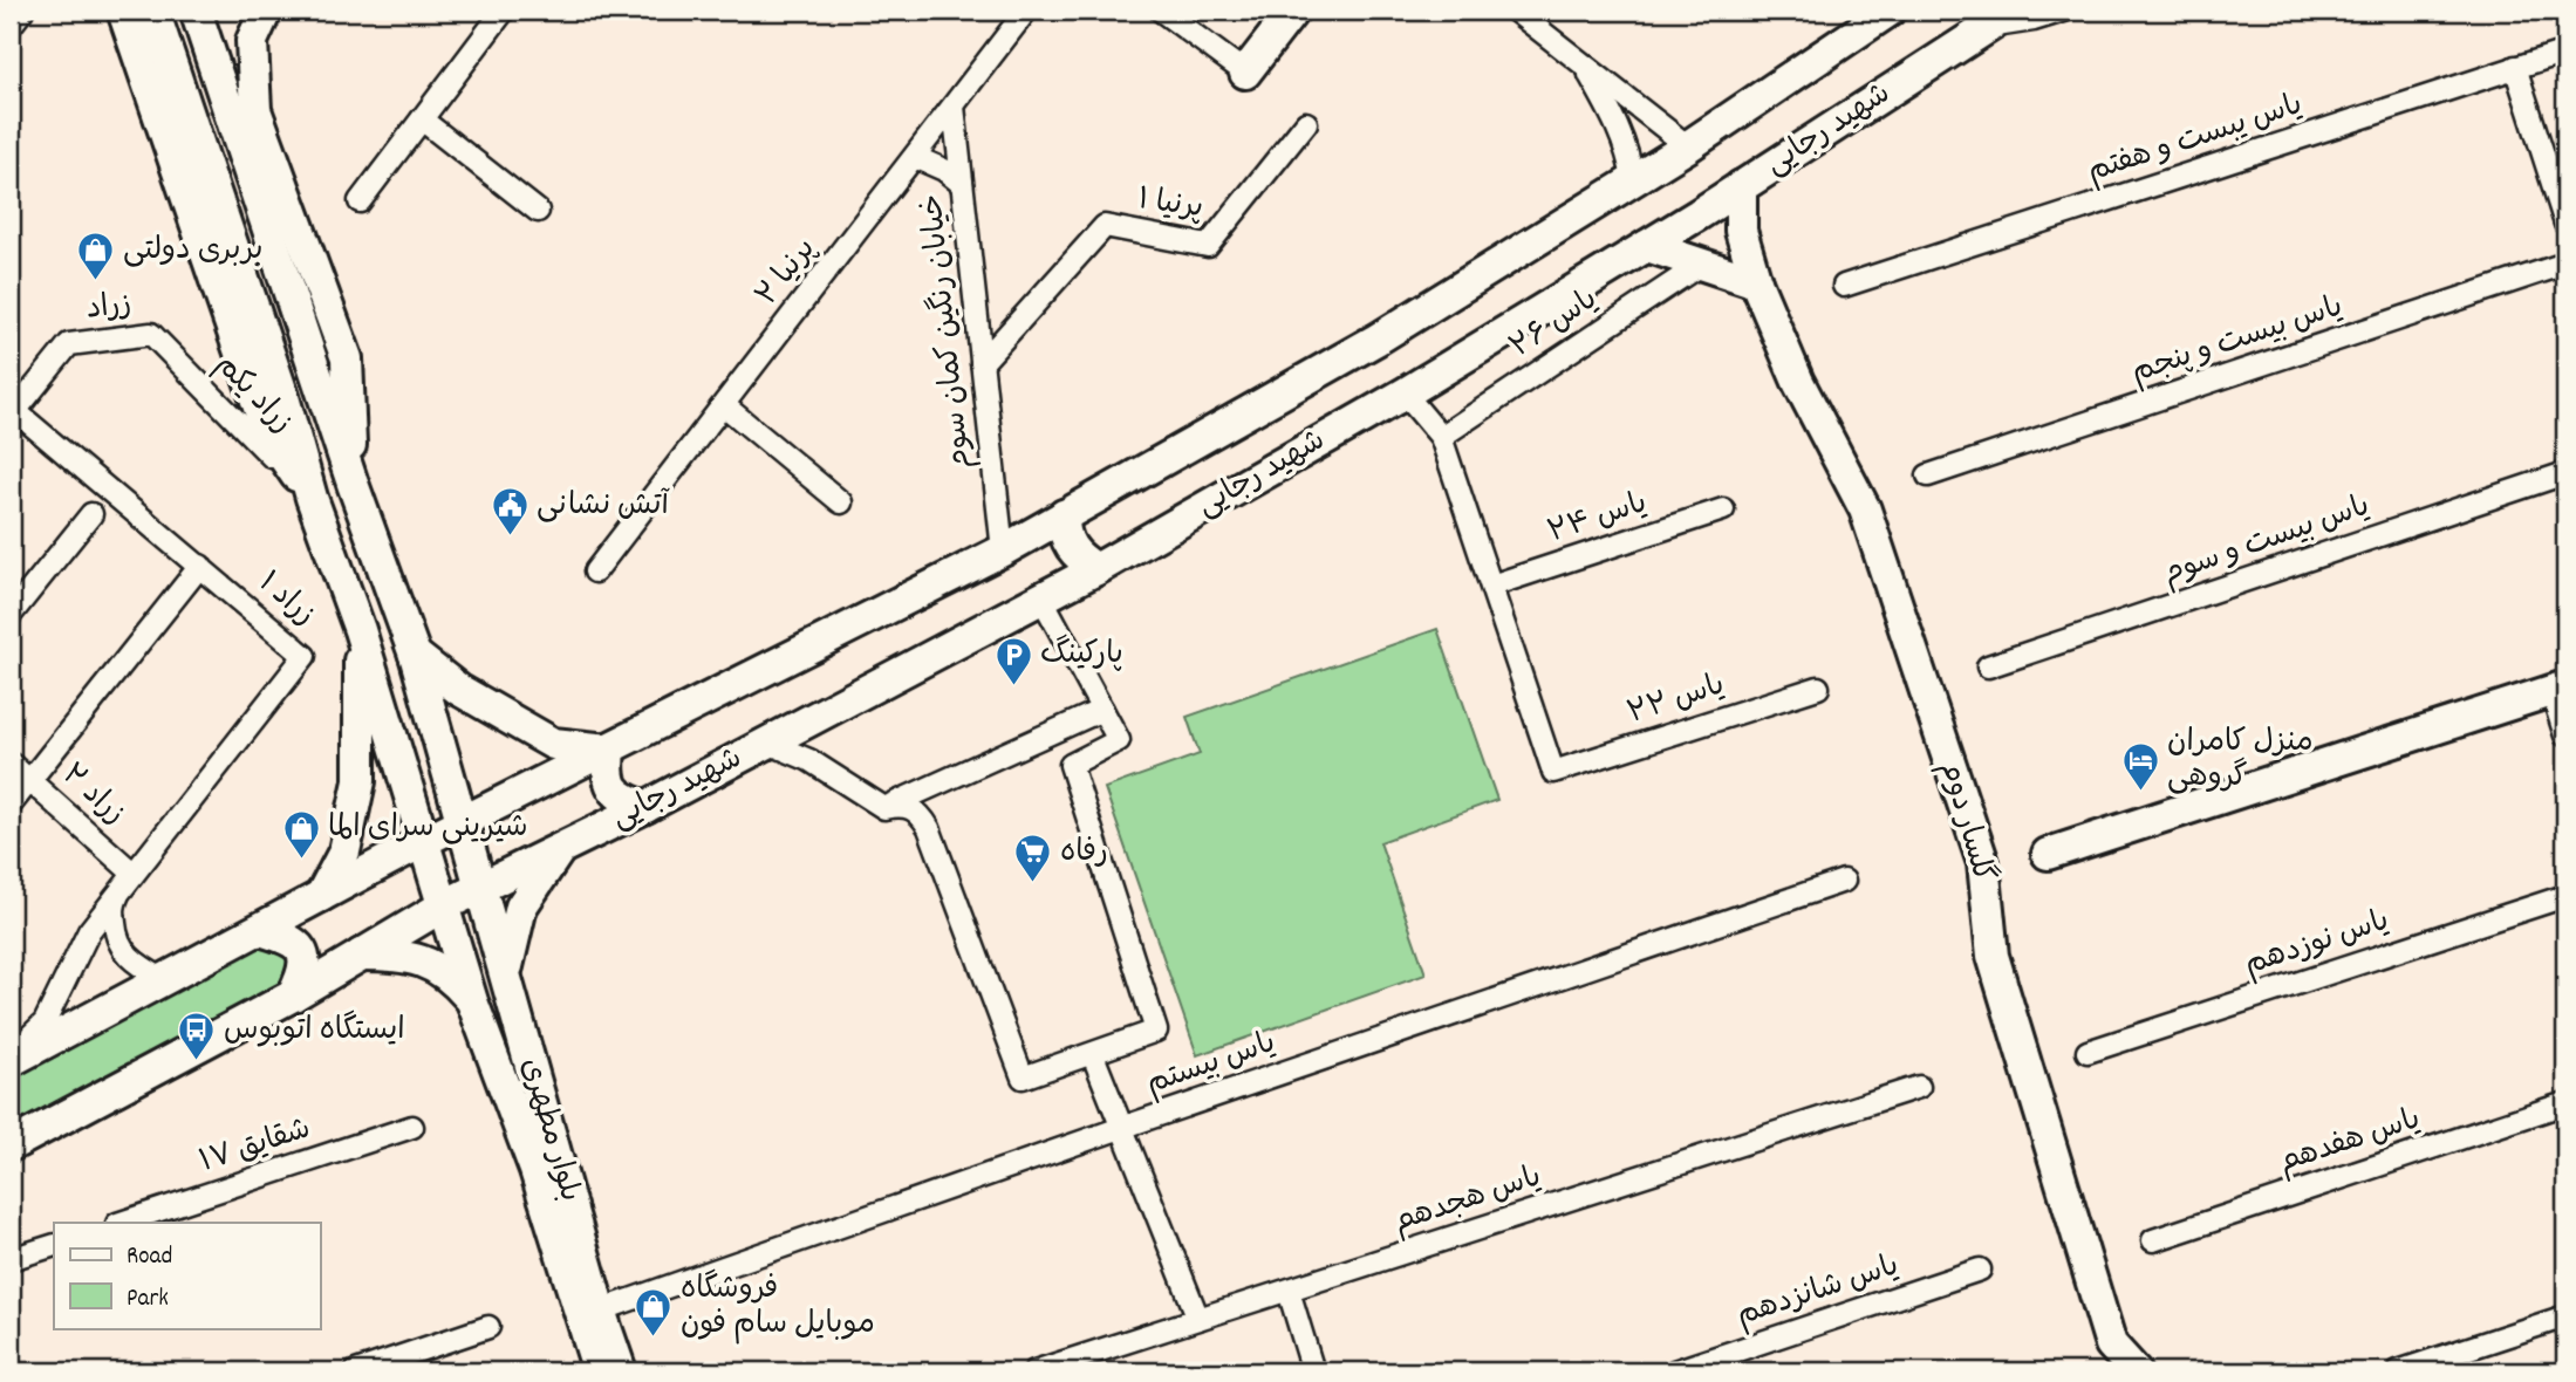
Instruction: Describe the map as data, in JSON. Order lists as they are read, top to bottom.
{
  "streets": {
    "street": [
      "شهید رجایی",
      "یاس یبست و هفتم",
      "پرنیا ۱",
      "پرنیا ۲",
      "زراد",
      "یاس ۲۶",
      "خیابان رنگین کمان سوم",
      "یاس بیست و پنجم",
      "زراد یکم",
      "یاس ۲۴",
      "یاس بیست و سوم",
      "زراد ۱",
      "یاس ۲۲",
      "زراد ۲",
      "گلسار دوم",
      "یاس نوزدهم",
      "یاس بیستم",
      "بلوار مطهری",
      "یاس هفدهم",
      "شقایق ۱۷",
      "یاس هجدهم",
      "یاس شانزدهم"
    ]
  },
  "crossings": [
    ["شهید رجایی", "خیابان رنگین کمان سوم"],
    ["شهید رجایی", "گلسار دوم"],
    ["شهید رجایی", "بلوار مطهری"],
    ["پرنیا ۱", "خیابان رنگین کمان سوم"],
    ["پرنیا ۲", "خیابان رنگین کمان سوم"],
    ["زراد", "زراد یکم"],
    ["زراد", "زراد ۱"],
    ["زراد یکم", "بلوار مطهری"],
    ["یاس ۲۴", "یاس ۲۲"],
    ["زراد ۱", "زراد ۲"],
    ["یاس بیستم", "بلوار مطهری"]
  ],
  "places": {
    "shop": ["بربری دولتی", "شیرینی سرای الما", "فروشگاه موبایل سام فون"],
    "public building": ["آتش نشانی"],
    "parking": ["پارکینگ"],
    "hotel": ["منزل کامران گروهی"],
    "supermarket": ["رفاه"],
    "bus stop": ["ایستگاه اتوبوس"]
  },
  "legend": ["Road", "Park"]
}
